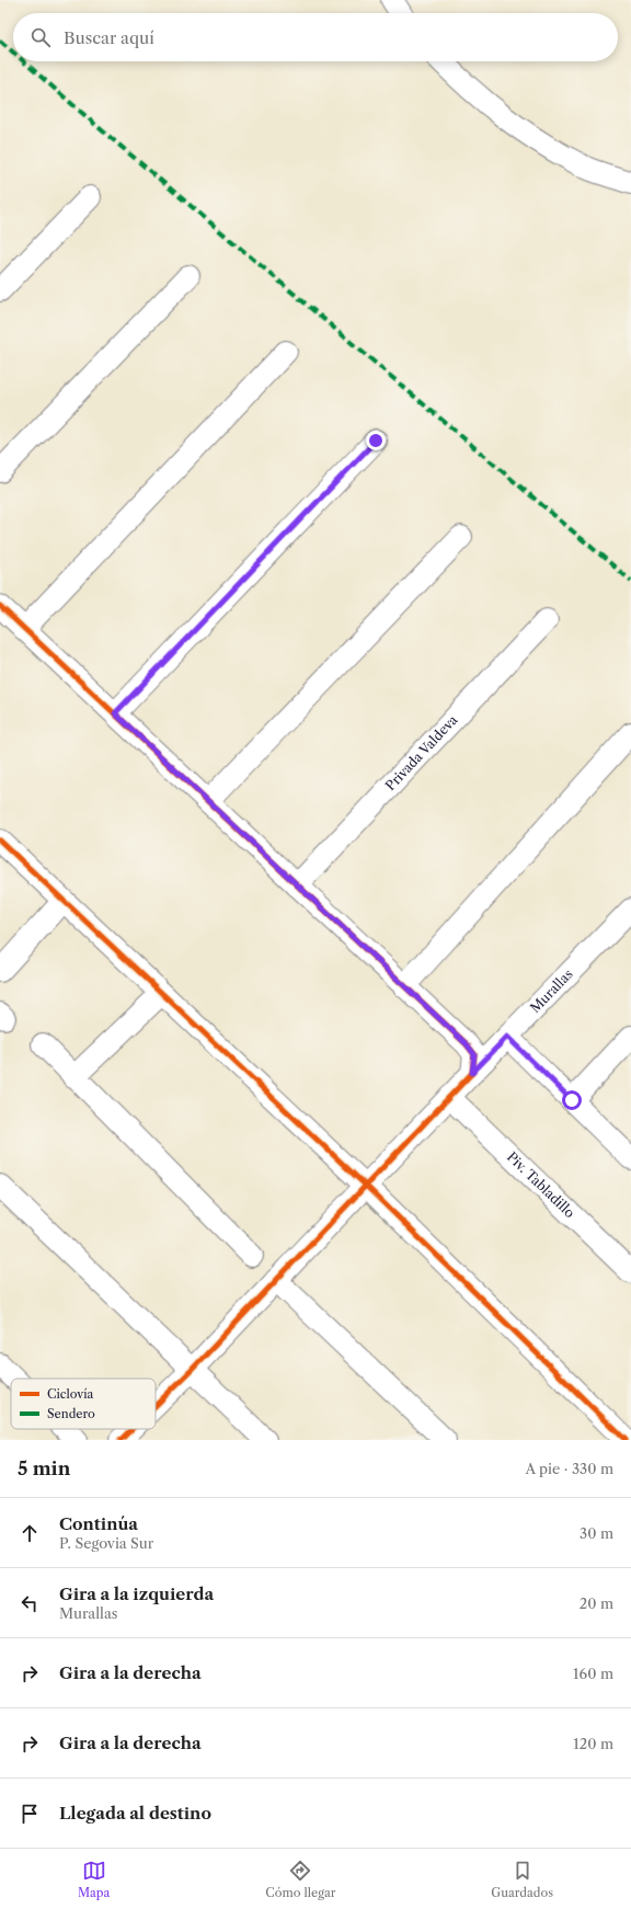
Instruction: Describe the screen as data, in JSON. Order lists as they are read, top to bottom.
{
  "streets": {
    "street": ["Privada Valdeva", "Murallas", "Piv. Tabladillo"]
  },
  "crossings": [
    ["Murallas", "Piv. Tabladillo"]
  ],
  "legend": ["Ciclovía", "Sendero"],
  "page": {
    "search": "Buscar aquí",
    "heading": ["5 min", "A pie · 330 m"],
    "list": [
      ["Continúa", "P. Segovia Sur", "30 m"],
      ["Gira a la izquierda", "Murallas", "20 m"],
      ["Gira a la derecha", "160 m"],
      ["Gira a la derecha", "120 m"],
      "Llegada al destino"
    ],
    "nav": ["Mapa", "Cómo llegar", "Guardados"]
  }
}
